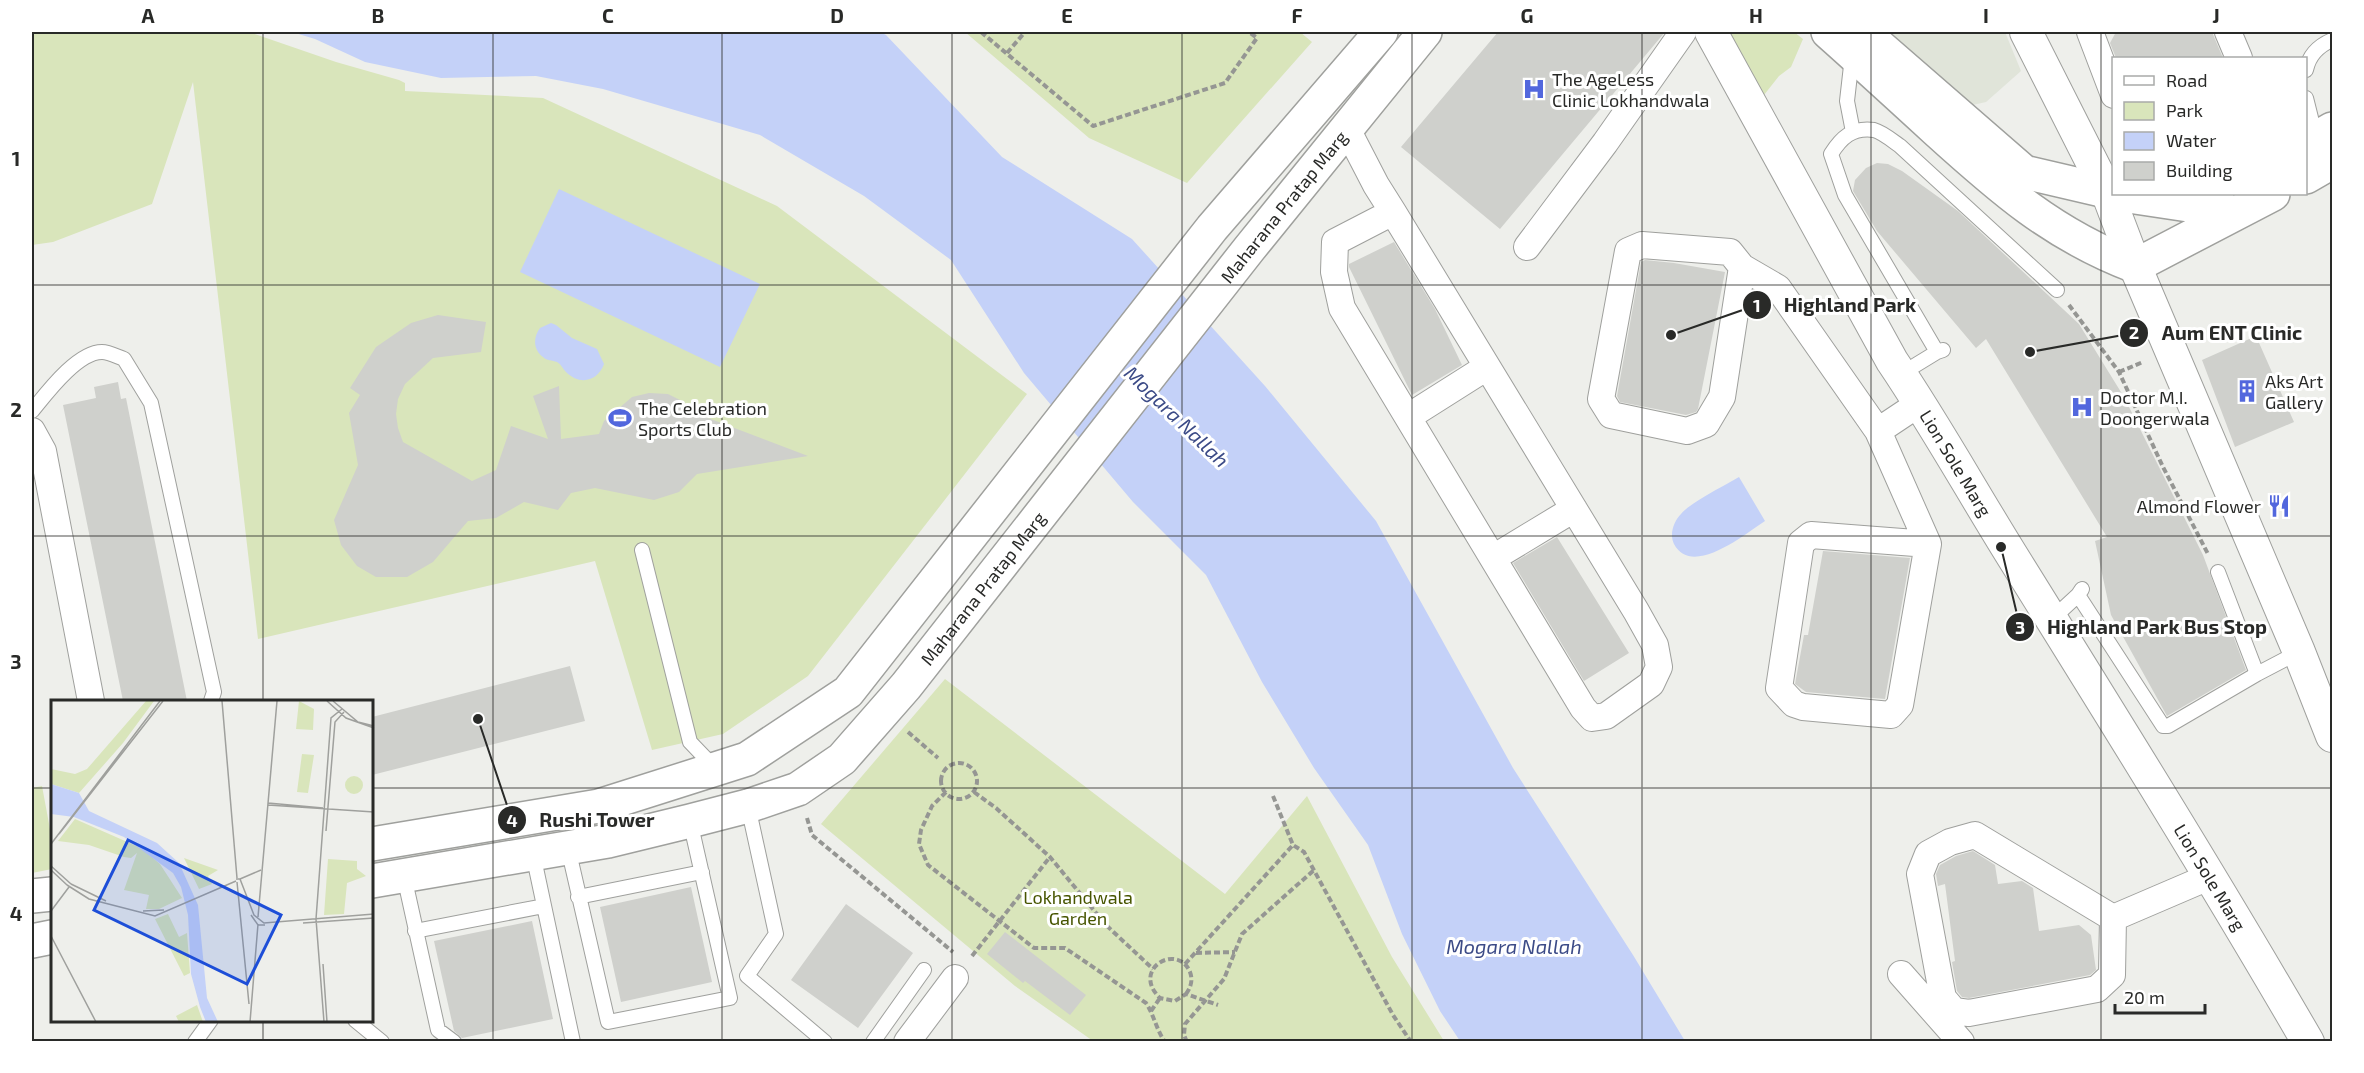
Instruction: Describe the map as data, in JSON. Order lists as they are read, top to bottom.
{
  "streets": {
    "main road": ["Maharana Pratap Marg"],
    "street": ["Lion Sole Marg"]
  },
  "water": ["Mogara Nallah"],
  "parks": ["Lokhandwala Garden"],
  "places": {
    "hospital": ["The AgeLess Clinic Lokhandwala", "Doctor M.I. Doongerwala"],
    "other": [
      "Highland Park",
      "Aum ENT Clinic",
      "Highland Park Bus Stop",
      "Rushi Tower"
    ],
    "building": ["Aks Art Gallery"],
    "sports": ["The Celebration Sports Club"],
    "restaurant": ["Almond Flower"]
  },
  "legend": [
    "Road",
    "Park",
    "Water",
    "Building"
  ],
  "scale_bar": "20 m",
  "grid": {
    "columns": [
      "A",
      "B",
      "C",
      "D",
      "E",
      "F",
      "G",
      "H",
      "I",
      "J"
    ],
    "rows": [
      "1",
      "2",
      "3",
      "4"
    ]
  }
}
